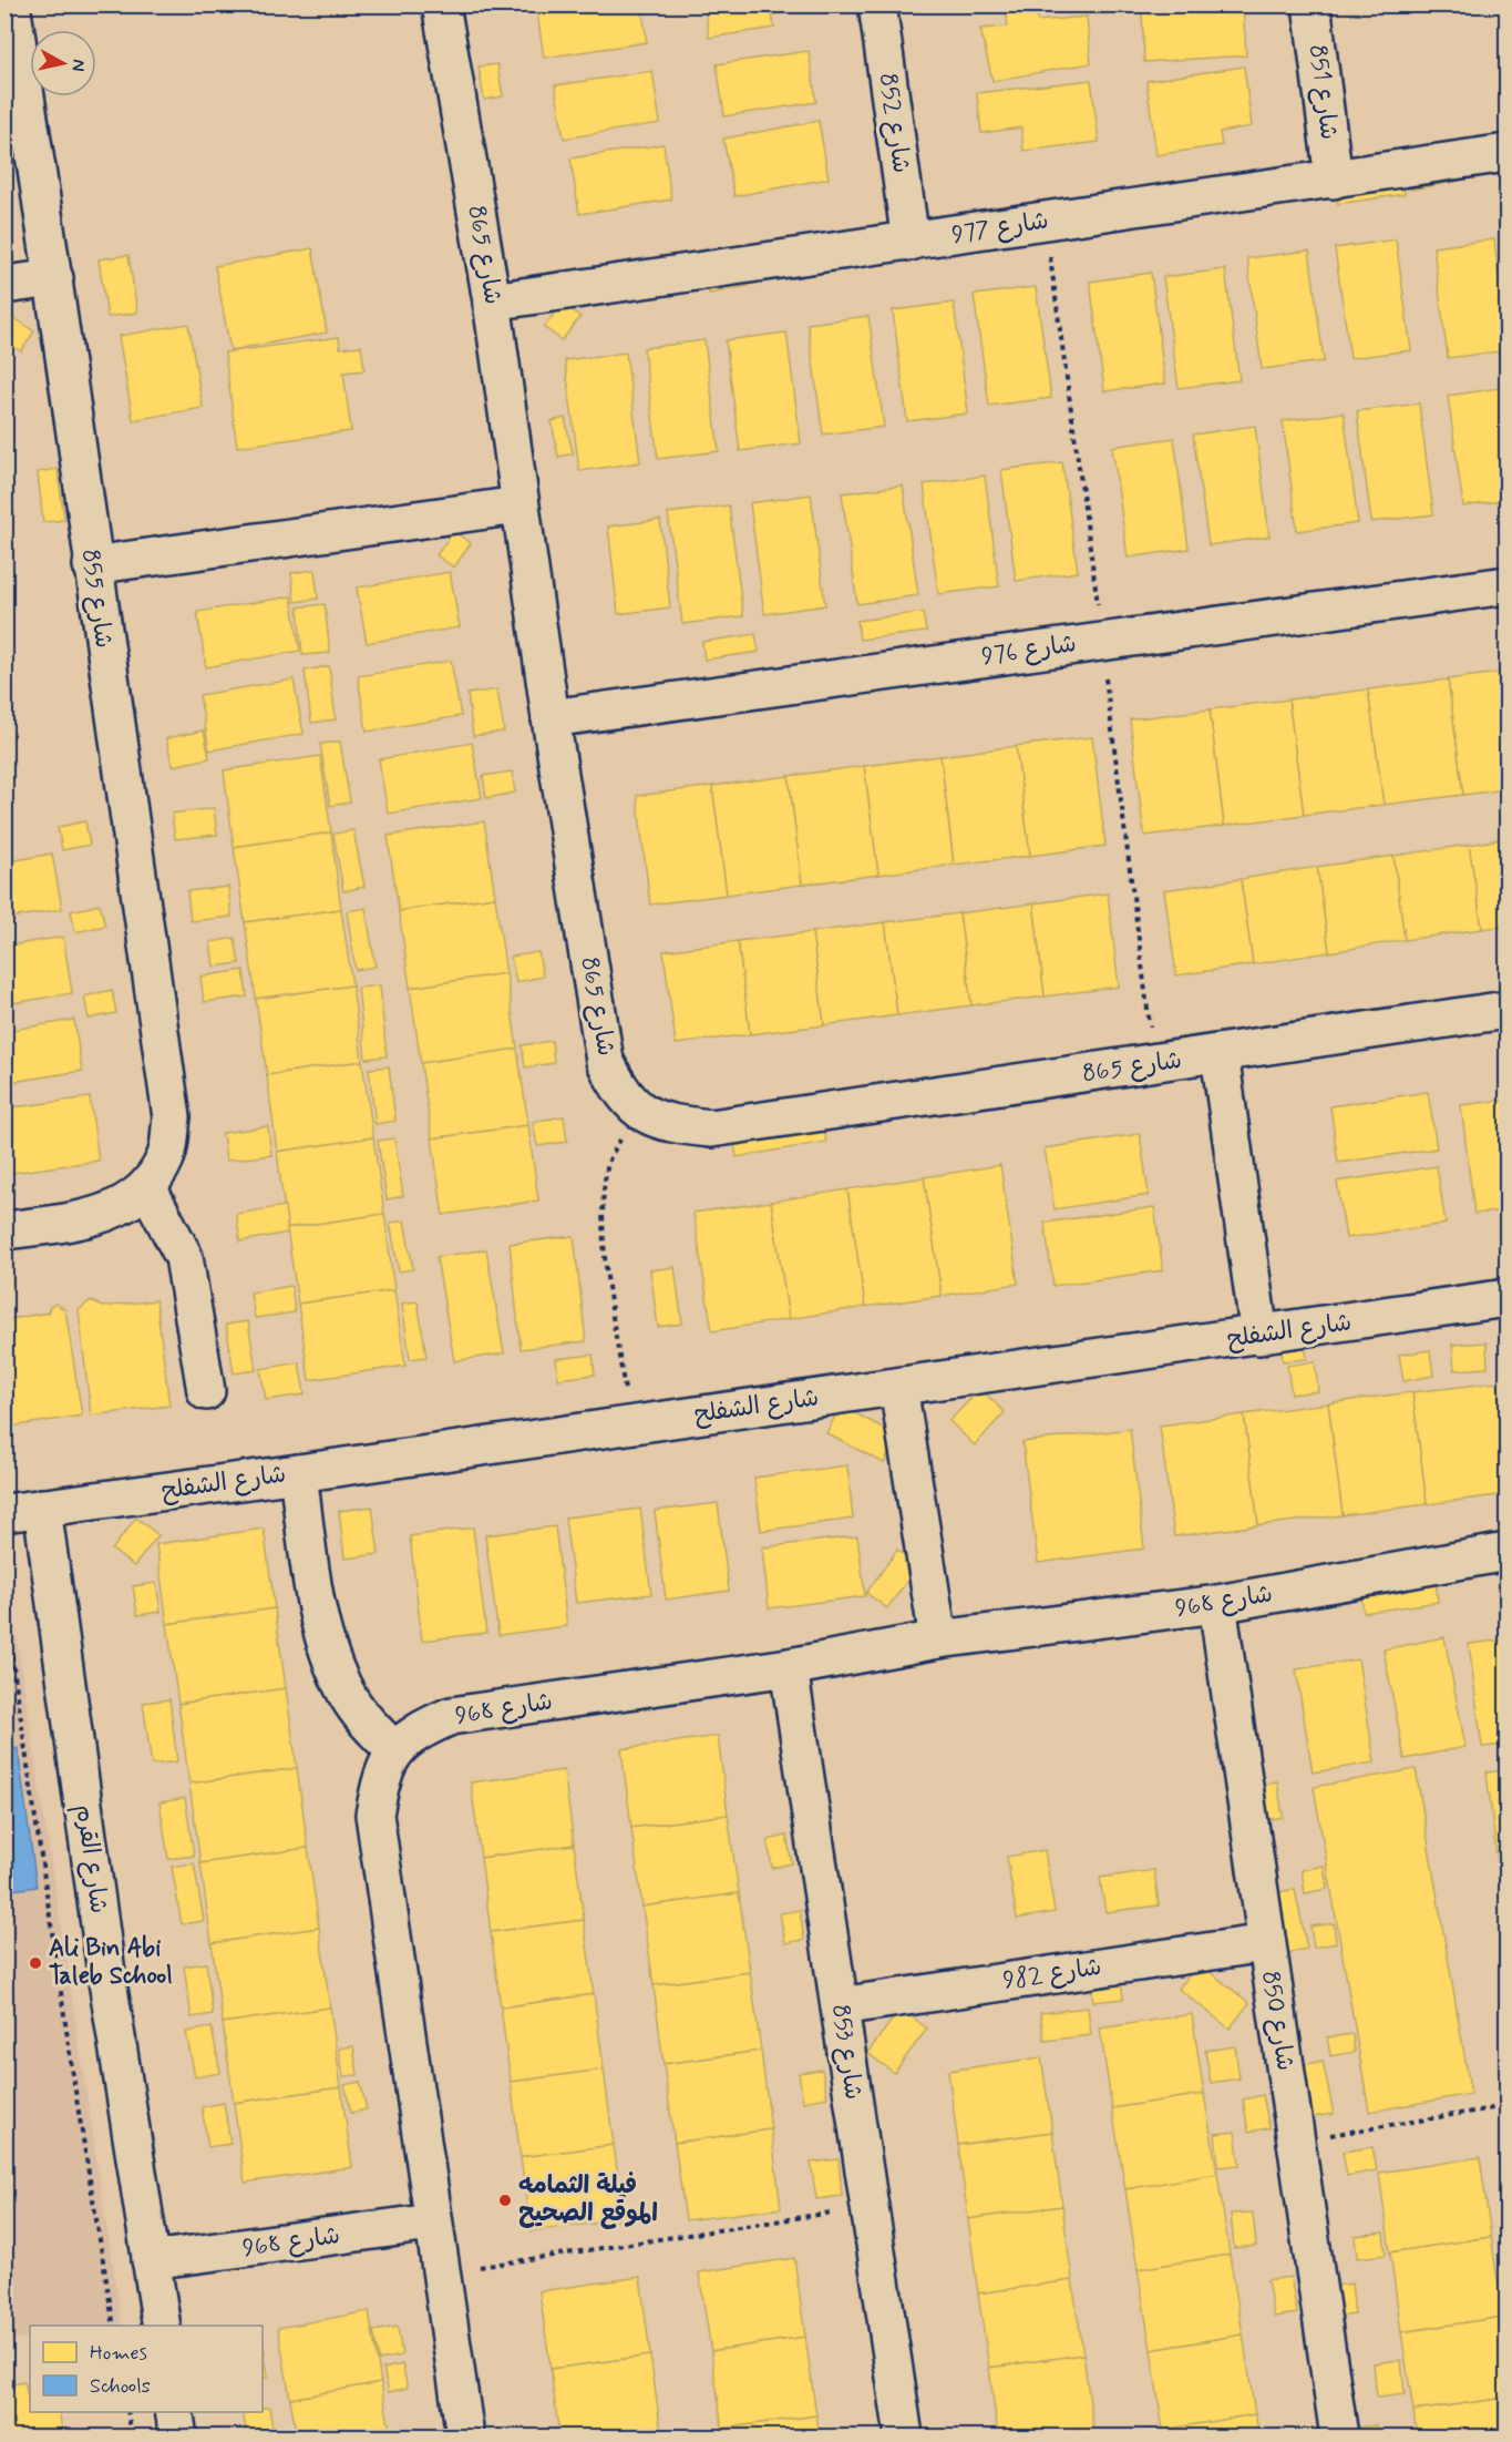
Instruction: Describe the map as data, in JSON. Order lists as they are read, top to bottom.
{
  "streets": {
    "street": [
      "شارع 851",
      "شارع 852",
      "شارع 977",
      "شارع 865",
      "شارع 855",
      "شارع 976",
      "شارع الشفلح",
      "شارع 968",
      "شارع القرم",
      "شارع 982",
      "شارع 850",
      "شارع 853"
    ]
  },
  "crossings": [
    ["شارع 851", "شارع 977"],
    ["شارع 852", "شارع 977"],
    ["شارع 977", "شارع 865"],
    ["شارع 865", "شارع 976"],
    ["شارع الشفلح", "شارع القرم"],
    ["شارع 968", "شارع القرم"],
    ["شارع 968", "شارع 850"],
    ["شارع 968", "شارع 853"],
    ["شارع 982", "شارع 850"],
    ["شارع 982", "شارع 853"]
  ],
  "places": ["Ali Bin Abi Taleb School", "فيلة الثمامه الموقع الصحيح"],
  "legend": ["Homes", "Schools"],
  "north": "right"
}
